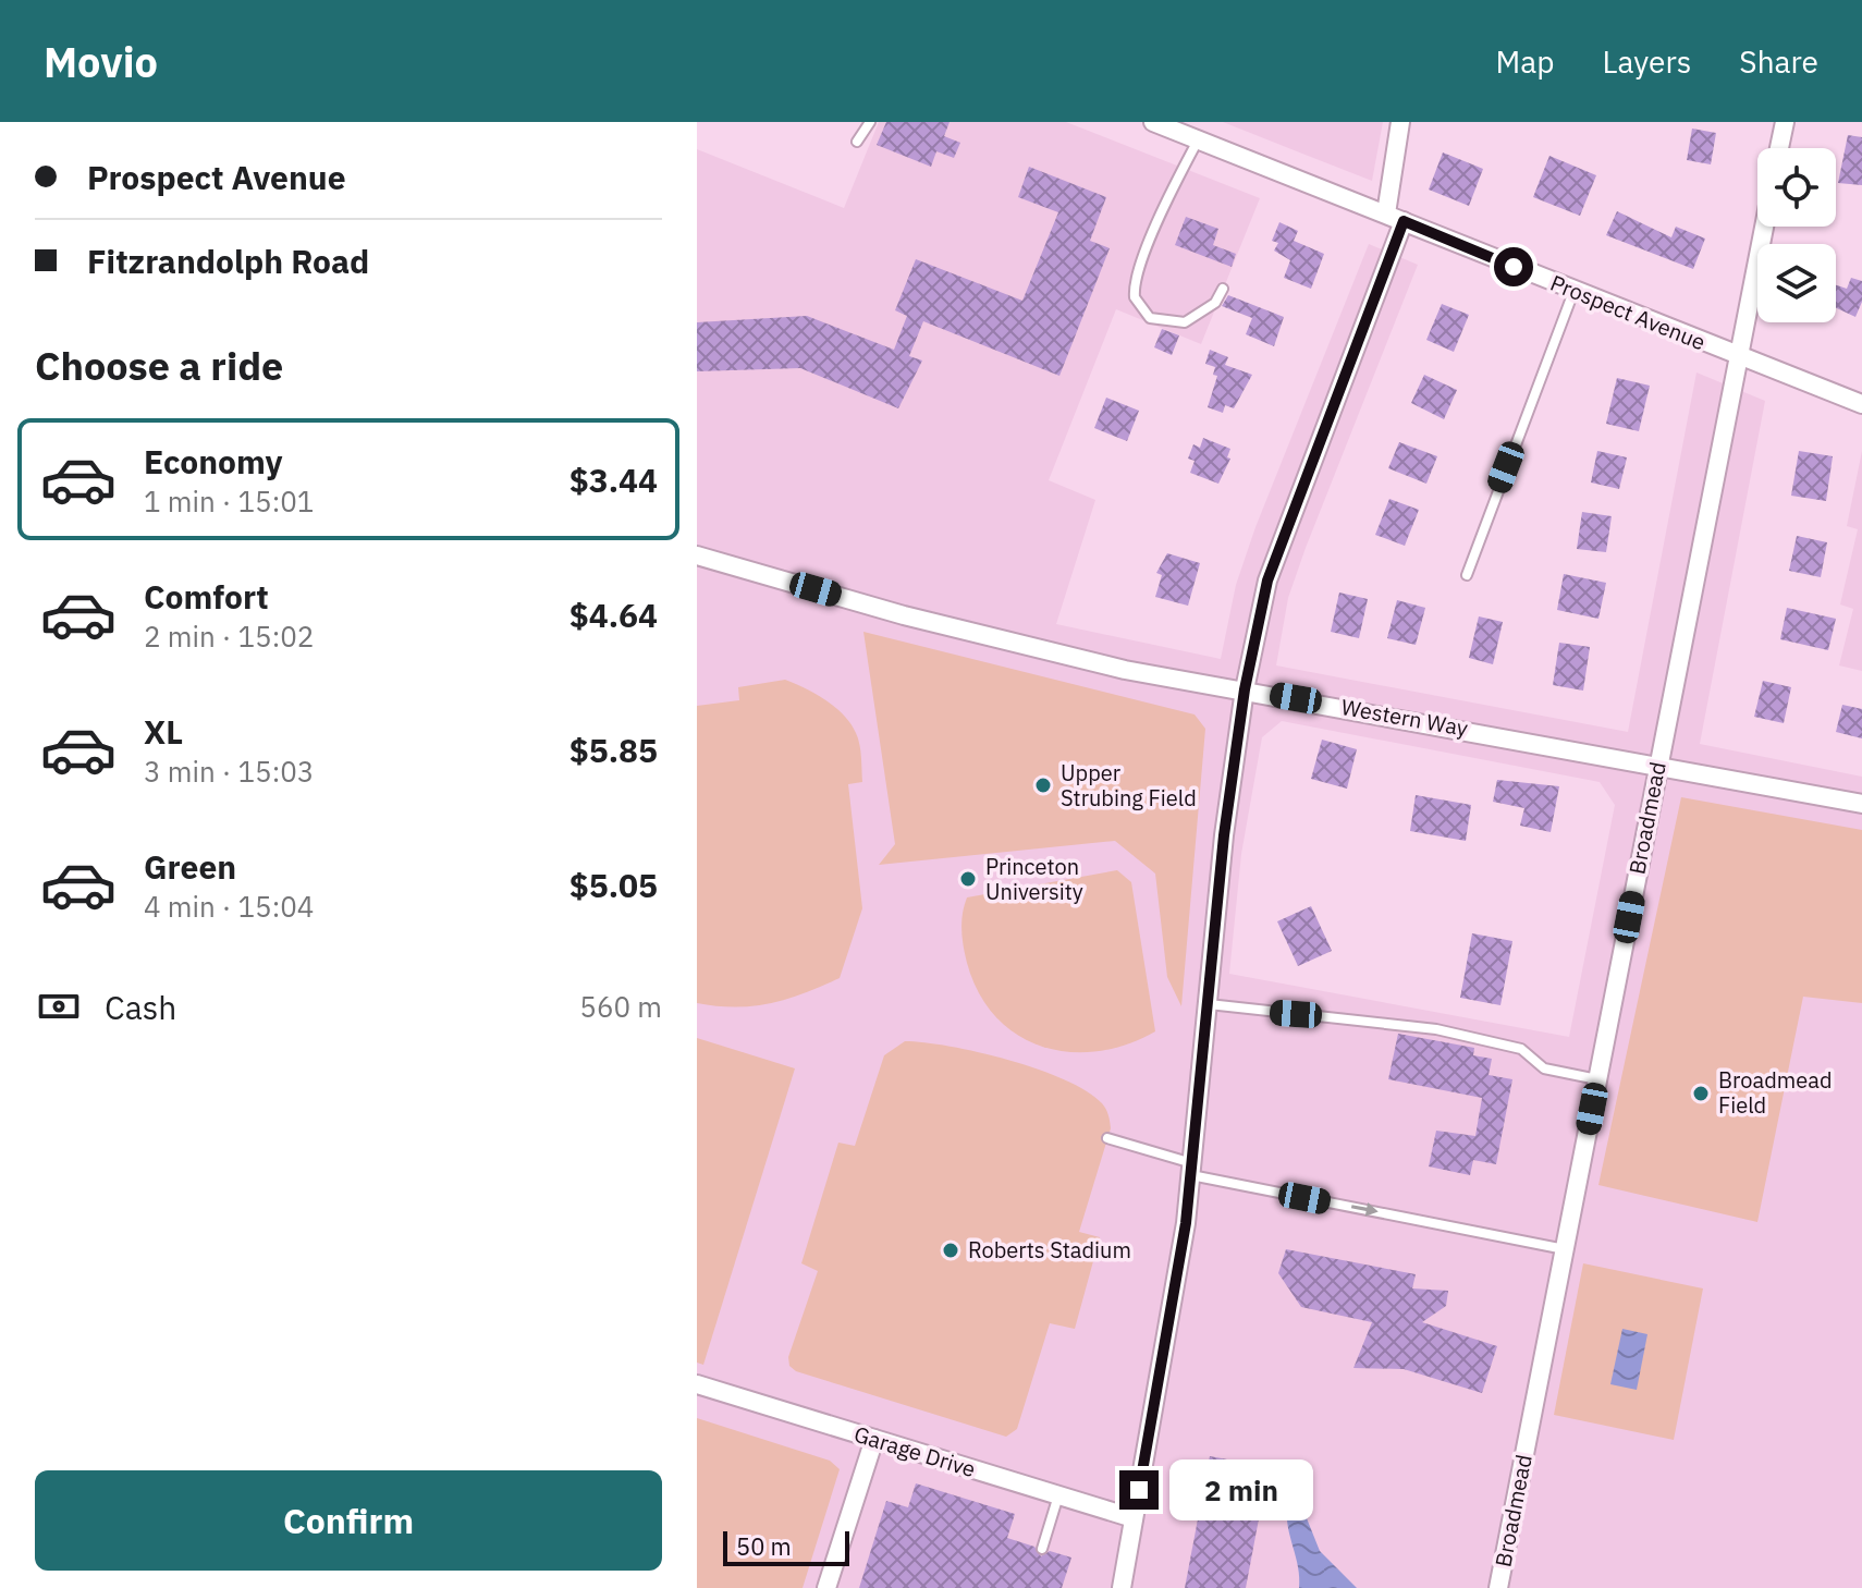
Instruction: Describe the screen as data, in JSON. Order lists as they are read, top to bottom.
{
  "streets": {
    "street": [
      "Prospect Avenue",
      "Western Way",
      "Broadmead",
      "Garage Drive"
    ]
  },
  "crossings": [
    ["Prospect Avenue", "Broadmead"],
    ["Western Way", "Broadmead"]
  ],
  "places": [
    "Upper Strubing Field",
    "Princeton University",
    "Broadmead Field",
    "Roberts Stadium"
  ],
  "scale_bar": "50 m",
  "page": {
    "header": "Movio",
    "nav": ["Map", "Layers", "Share"],
    "banner": ["Prospect Avenue", "Fitzrandolph Road"],
    "heading": "Choose a ride",
    "list": [
      {
        "name": "Economy",
        "note": "1 min · 15:01",
        "value": "$3.44"
      },
      {
        "name": "Comfort",
        "note": "2 min · 15:02",
        "value": "$4.64"
      },
      {
        "name": "XL",
        "note": "3 min · 15:03",
        "value": "$5.85"
      },
      {
        "name": "Green",
        "note": "4 min · 15:04",
        "value": "$5.05"
      }
    ],
    "pay": ["Cash", "560 m"],
    "buttons": "Confirm",
    "bubble": "2 min",
    "scale": "50 m"
  }
}
